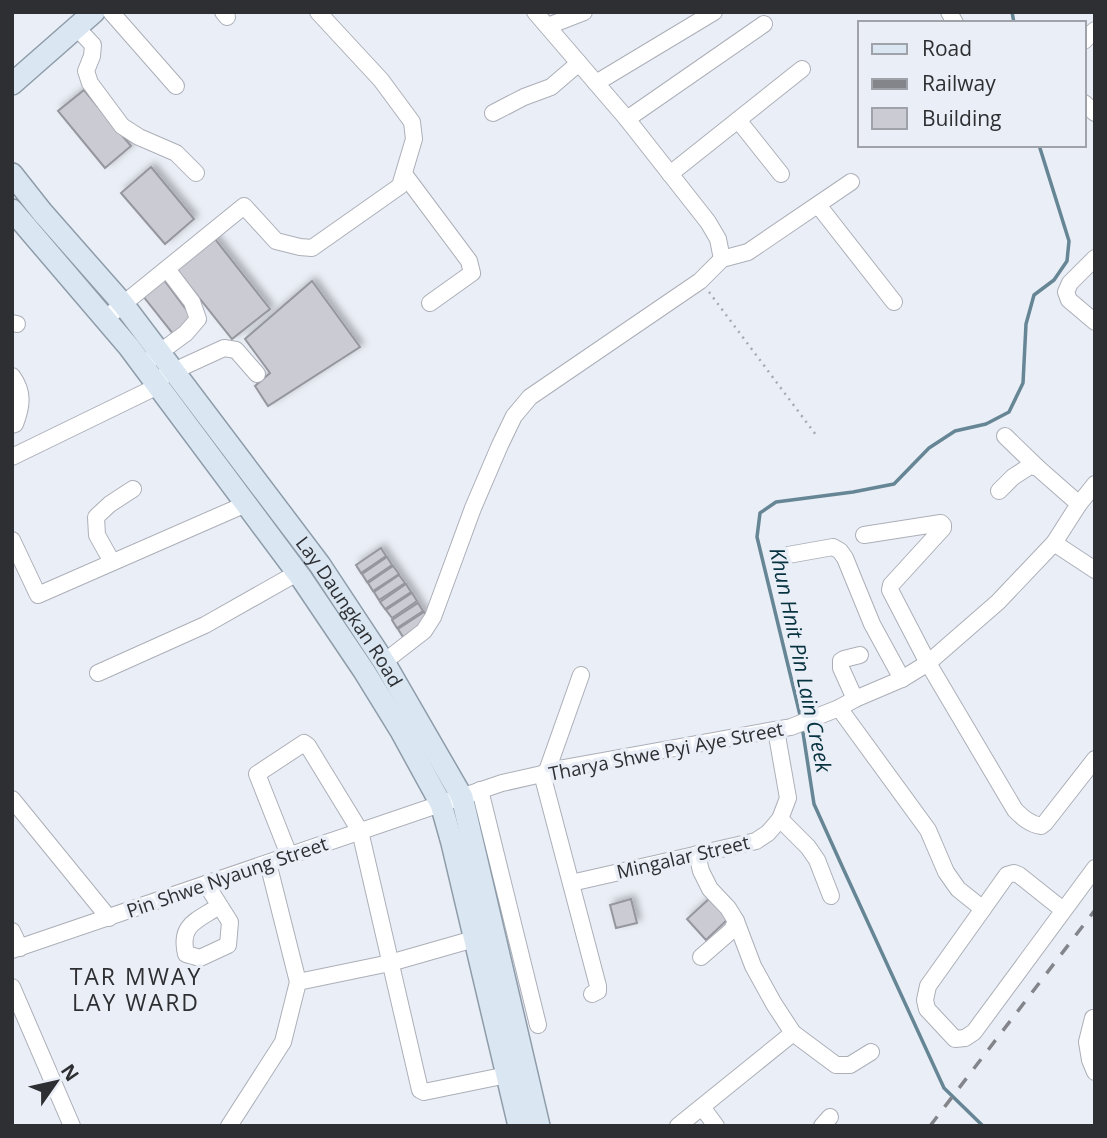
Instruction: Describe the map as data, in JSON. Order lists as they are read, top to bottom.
{
  "streets": {
    "main road": ["Lay Daungkan Road"],
    "street": ["Tharya Shwe Pyi Aye Street", "Mingalar Street", "Pin Shwe Nyaung Street"]
  },
  "crossings": [
    ["Lay Daungkan Road", "Tharya Shwe Pyi Aye Street"],
    ["Lay Daungkan Road", "Pin Shwe Nyaung Street"],
    ["Tharya Shwe Pyi Aye Street", "Pin Shwe Nyaung Street"]
  ],
  "districts": ["TAR MWAY LAY WARD"],
  "water": ["Khun Hnit Pin Lain Creek"],
  "legend": ["Road", "Railway", "Building"],
  "north": "top right"
}
